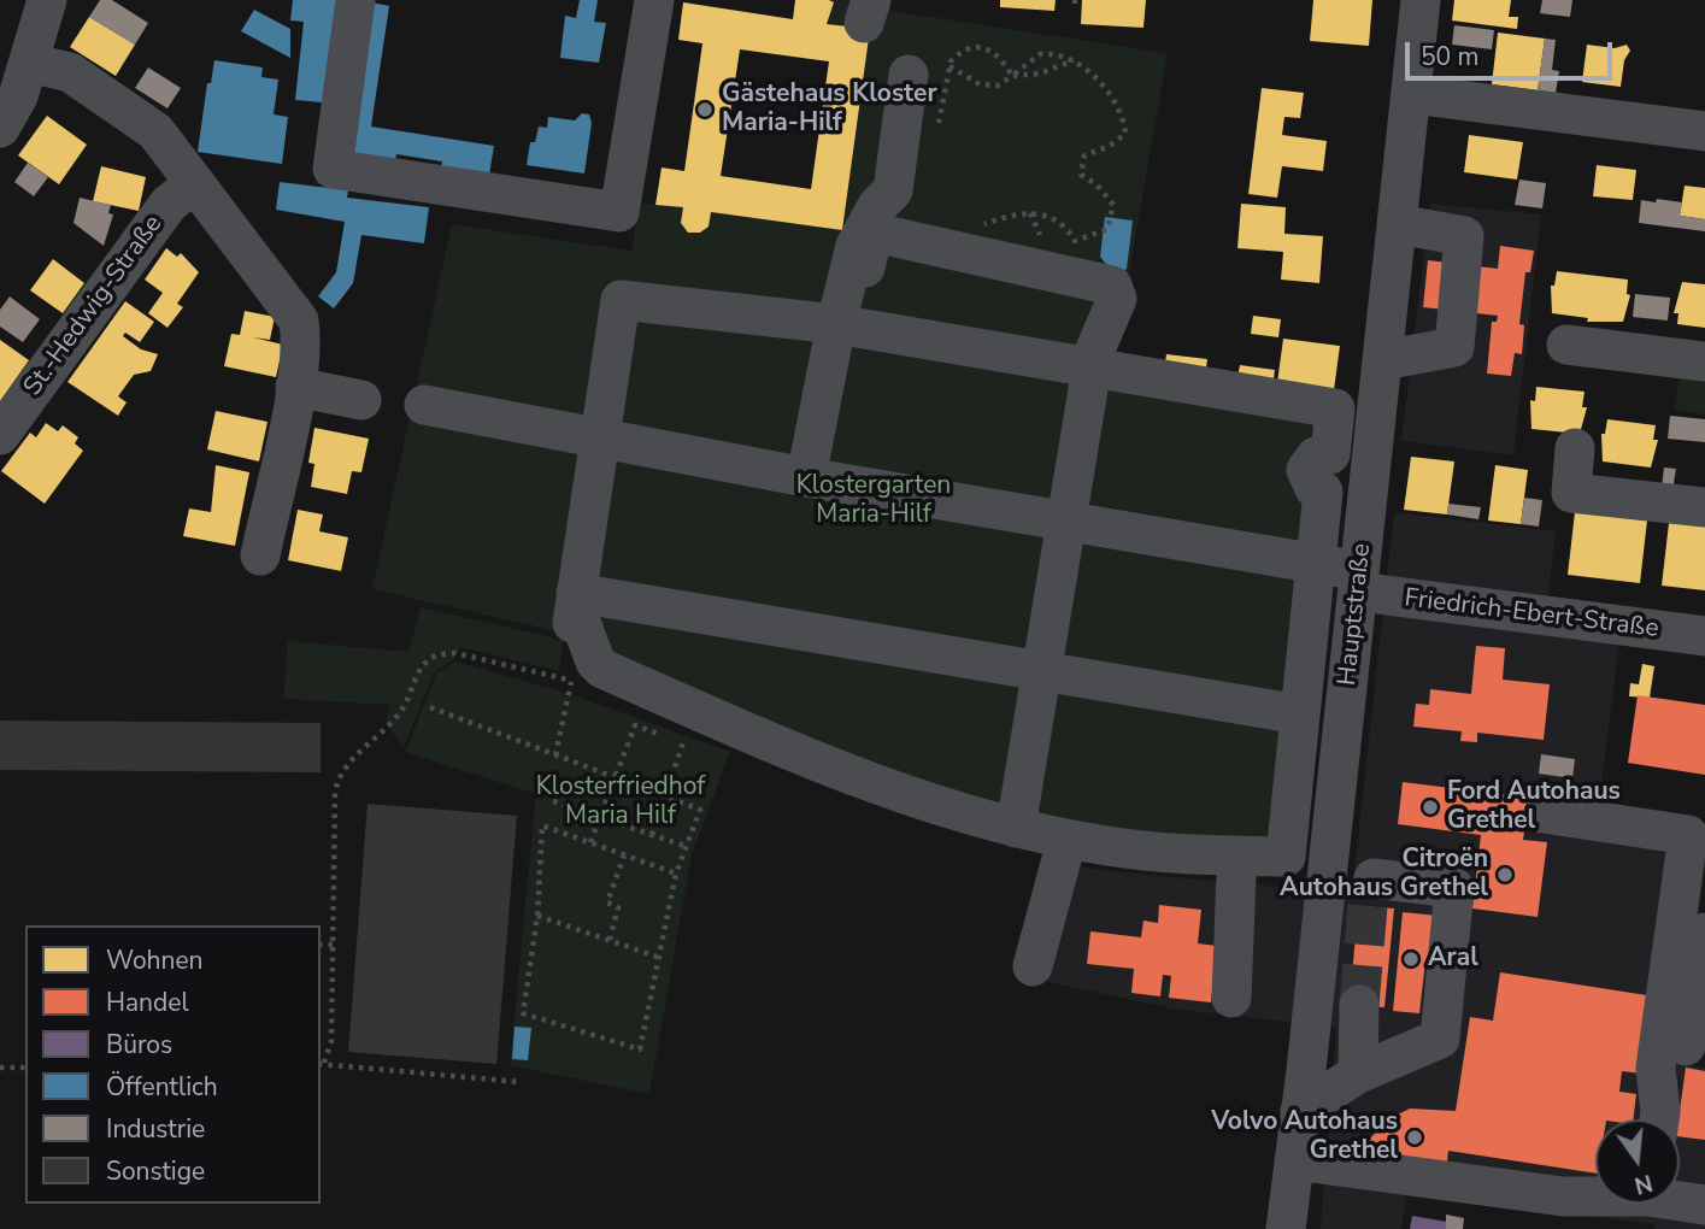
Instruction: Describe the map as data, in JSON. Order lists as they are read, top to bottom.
{
  "streets": {
    "street": ["St.-Hedwig-Straße", "Hauptstraße", "Friedrich-Ebert-Straße"]
  },
  "crossings": [
    ["Hauptstraße", "Friedrich-Ebert-Straße"]
  ],
  "parks": ["Klostergarten Maria-Hilf", "Klosterfriedhof Maria Hilf"],
  "places": [
    "Gästehaus Kloster Maria-Hilf",
    "Ford Autohaus Grethel",
    "Citroën Autohaus Grethel",
    "Aral",
    "Volvo Autohaus Grethel"
  ],
  "legend": [
    "Wohnen",
    "Handel",
    "Büros",
    "Öffentlich",
    "Industrie",
    "Sonstige"
  ],
  "scale_bar": "50 m",
  "north": "bottom"
}
